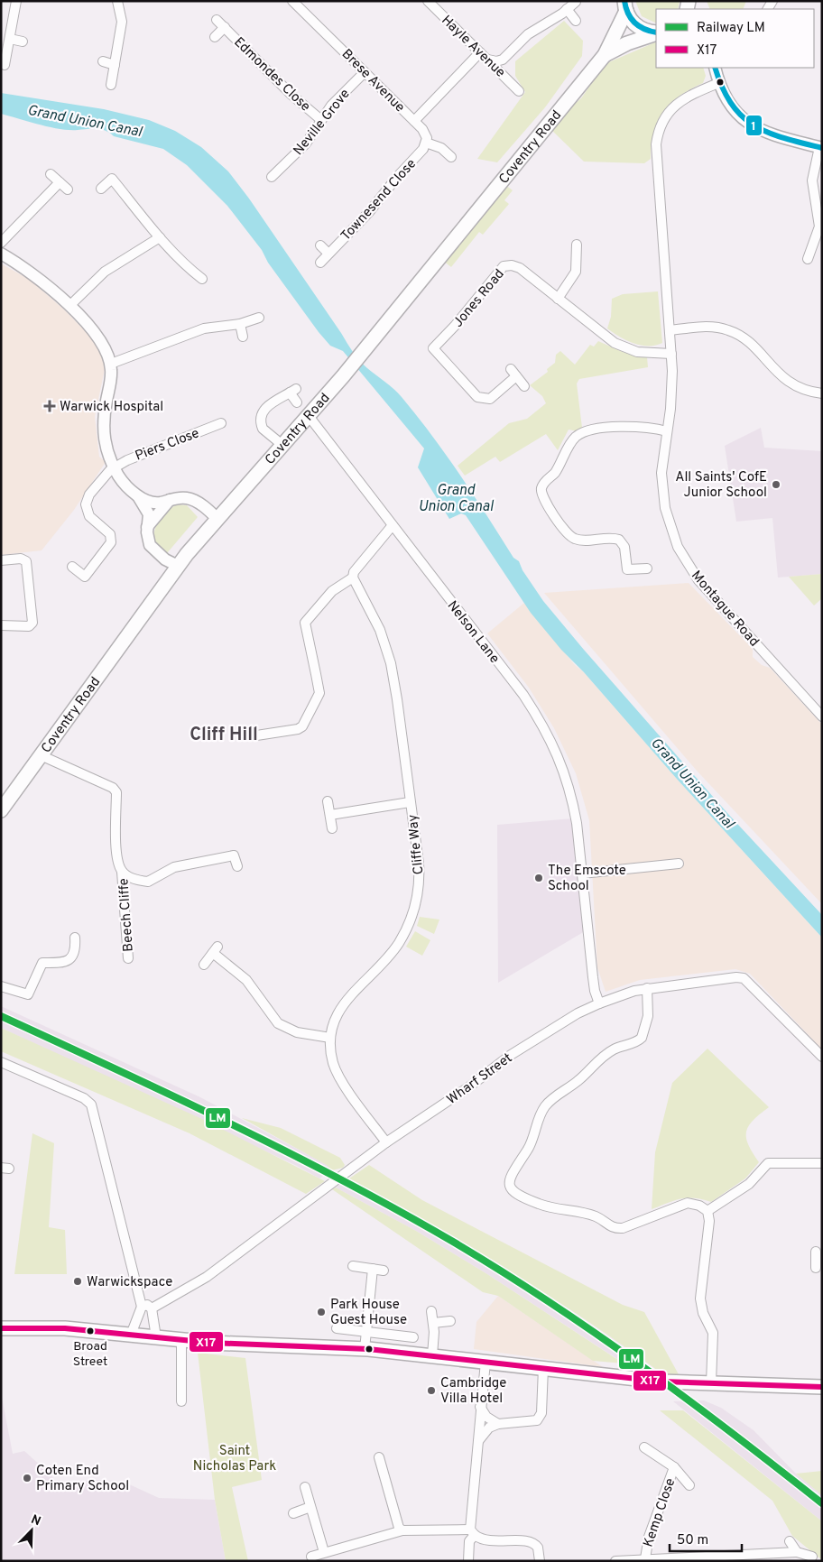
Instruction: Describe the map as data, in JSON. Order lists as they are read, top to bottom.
{
  "streets": {
    "main road": ["Coventry Road"],
    "street": [
      "Hayle Avenue",
      "Edmondes Close",
      "Brese Avenue",
      "Neville Grove",
      "Townesend Close",
      "Jones Road",
      "Piers Close",
      "Montague Road",
      "Nelson Lane",
      "Cliffe Way",
      "Beech Cliffe",
      "Wharf Street",
      "Kemp Close"
    ]
  },
  "crossings": [
    ["Edmondes Close", "Neville Grove"],
    ["Brese Avenue", "Neville Grove"],
    ["Brese Avenue", "Townesend Close"],
    ["Coventry Road", "Nelson Lane"],
    ["Coventry Road", "Beech Cliffe"],
    ["Jones Road", "Montague Road"],
    ["Nelson Lane", "Wharf Street"],
    ["Cliffe Way", "Wharf Street"]
  ],
  "districts": ["Cliff Hill"],
  "water": ["Grand Union Canal"],
  "parks": ["Saint Nicholas Park"],
  "places": {
    "health": ["Warwick Hospital"],
    "other": [
      "All Saints' CofE Junior School",
      "The Emscote School",
      "Warwickspace",
      "Park House Guest House",
      "Broad Street",
      "Cambridge Villa Hotel",
      "Coten End Primary School"
    ]
  },
  "lines": ["transit line 1", "rail line LM", "transit line X17"],
  "legend": ["Railway LM", "X17"],
  "scale_bar": "50 m",
  "north": "top right"
}
